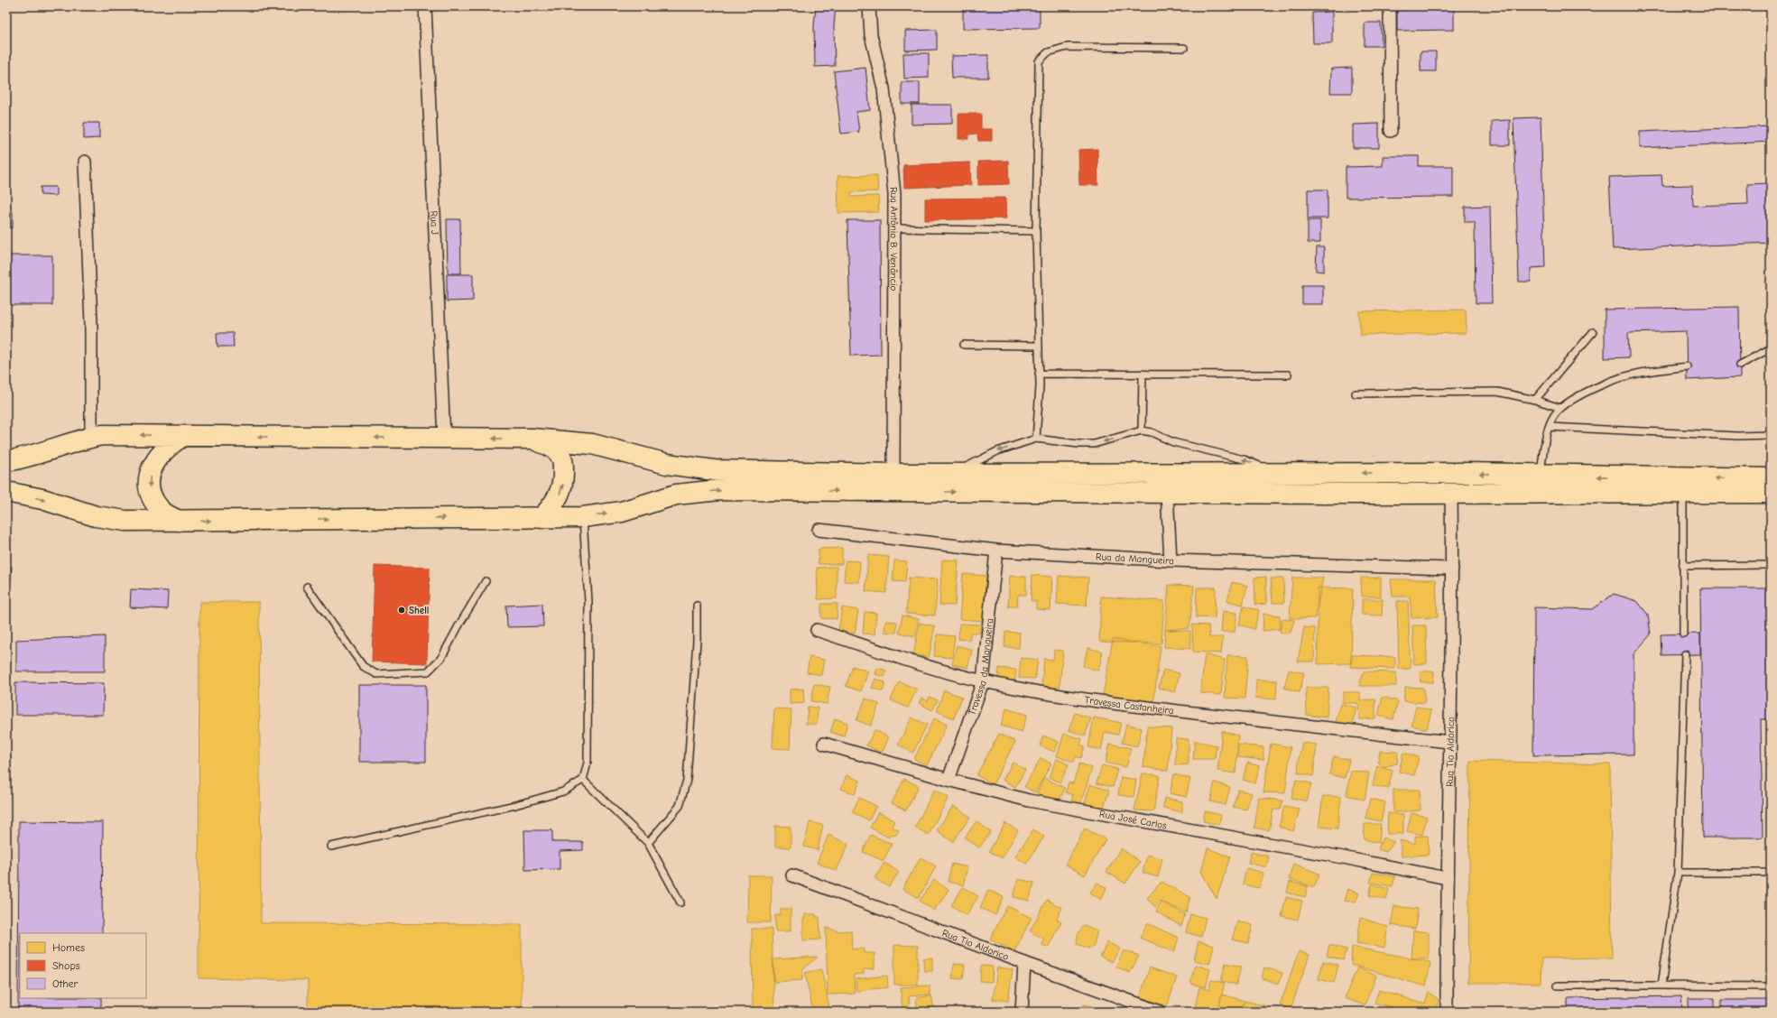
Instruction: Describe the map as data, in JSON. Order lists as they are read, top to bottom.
{
  "streets": {
    "street": [
      "Rua J",
      "Rua Antônio B. Venâncio",
      "Rua da Mangueira",
      "Travessa da Mangueira",
      "Travessa Castanheira",
      "Rua Tio Aldorico",
      "Rua José Carlos"
    ]
  },
  "crossings": [
    ["Rua da Mangueira", "Travessa da Mangueira"],
    ["Rua da Mangueira", "Rua Tio Aldorico"],
    ["Travessa da Mangueira", "Travessa Castanheira"],
    ["Travessa da Mangueira", "Rua José Carlos"],
    ["Travessa Castanheira", "Rua Tio Aldorico"],
    ["Rua Tio Aldorico", "Rua José Carlos"]
  ],
  "places": ["Shell"],
  "legend": ["Homes", "Shops", "Other"]
}
